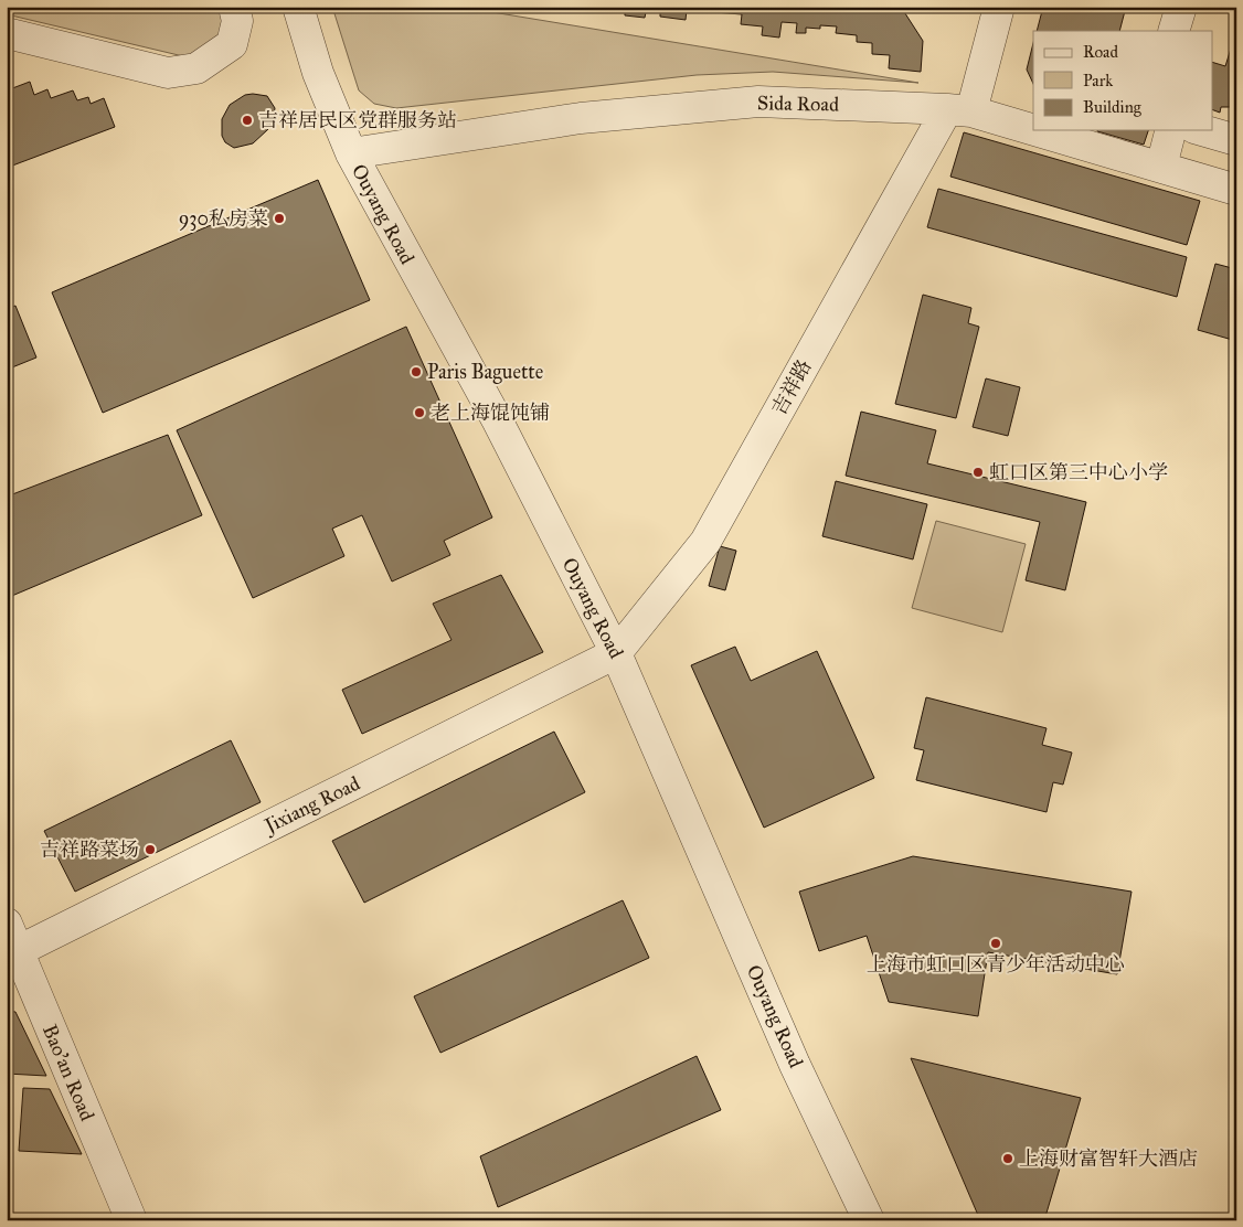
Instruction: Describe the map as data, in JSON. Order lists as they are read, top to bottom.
{
  "streets": {
    "street": [
      "Sida Road",
      "Ouyang Road",
      "吉祥路",
      "Jixiang Road",
      "Bao'an Road"
    ]
  },
  "crossings": [
    ["Sida Road", "Ouyang Road"],
    ["Sida Road", "吉祥路"],
    ["Ouyang Road", "吉祥路"],
    ["Ouyang Road", "Jixiang Road"],
    ["吉祥路", "Jixiang Road"],
    ["Jixiang Road", "Bao'an Road"]
  ],
  "places": [
    "吉祥居民区党群服务站",
    "930私房菜",
    "Paris Baguette",
    "老上海馄饨铺",
    "虹口区第三中心小学",
    "吉祥路菜场",
    "上海市虹口区青少年活动中心",
    "上海财富智轩大酒店"
  ],
  "legend": ["Road", "Park", "Building"]
}
